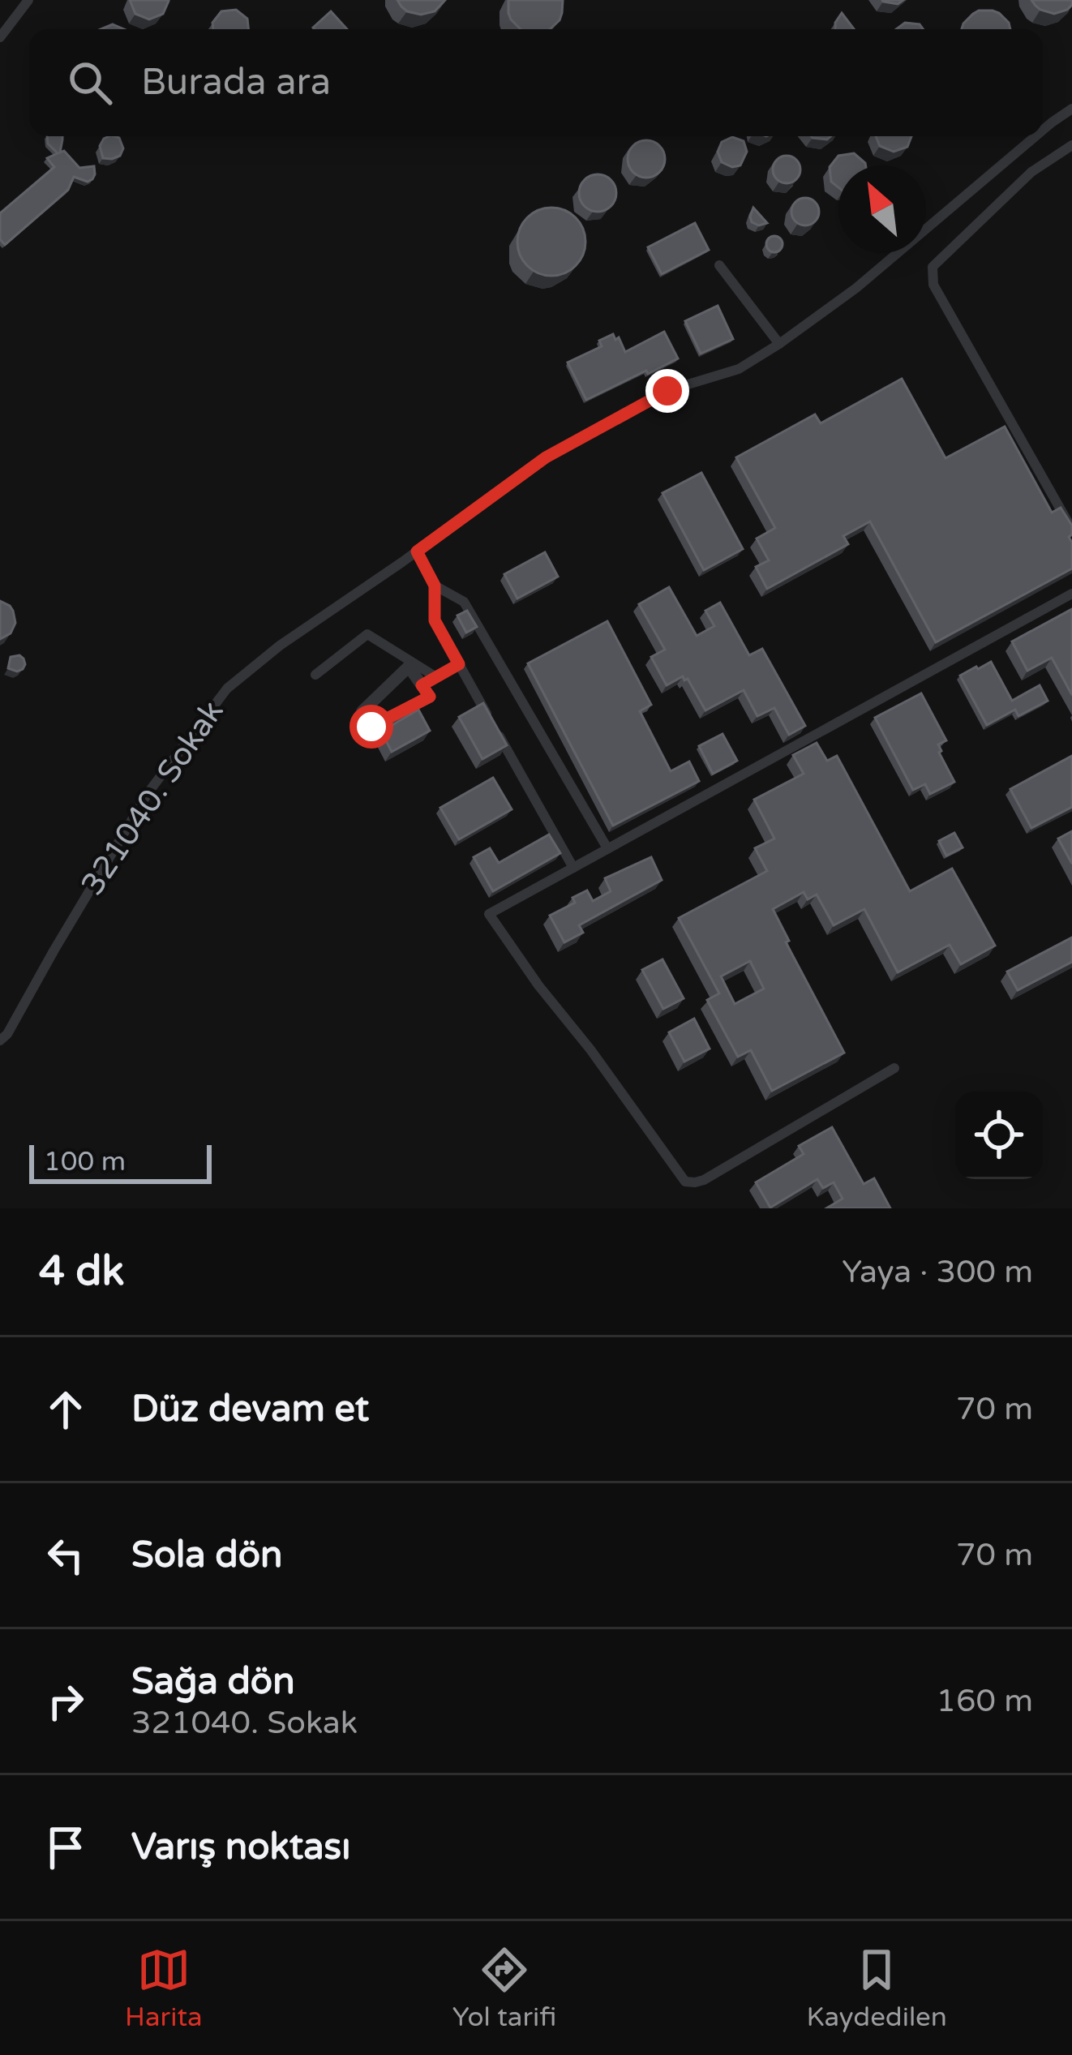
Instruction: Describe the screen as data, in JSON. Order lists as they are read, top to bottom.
{
  "streets": {
    "street": ["321040. Sokak"]
  },
  "scale_bar": "100 m",
  "north": "top left",
  "page": {
    "search": "Burada ara",
    "scale": "100 m",
    "heading": ["4 dk", "Yaya · 300 m"],
    "list": [
      ["Düz devam et", "70 m"],
      ["Sola dön", "70 m"],
      ["Sağa dön", "321040. Sokak", "160 m"],
      "Varış noktası"
    ],
    "nav": ["Harita", "Yol tarifi", "Kaydedilen"]
  }
}
